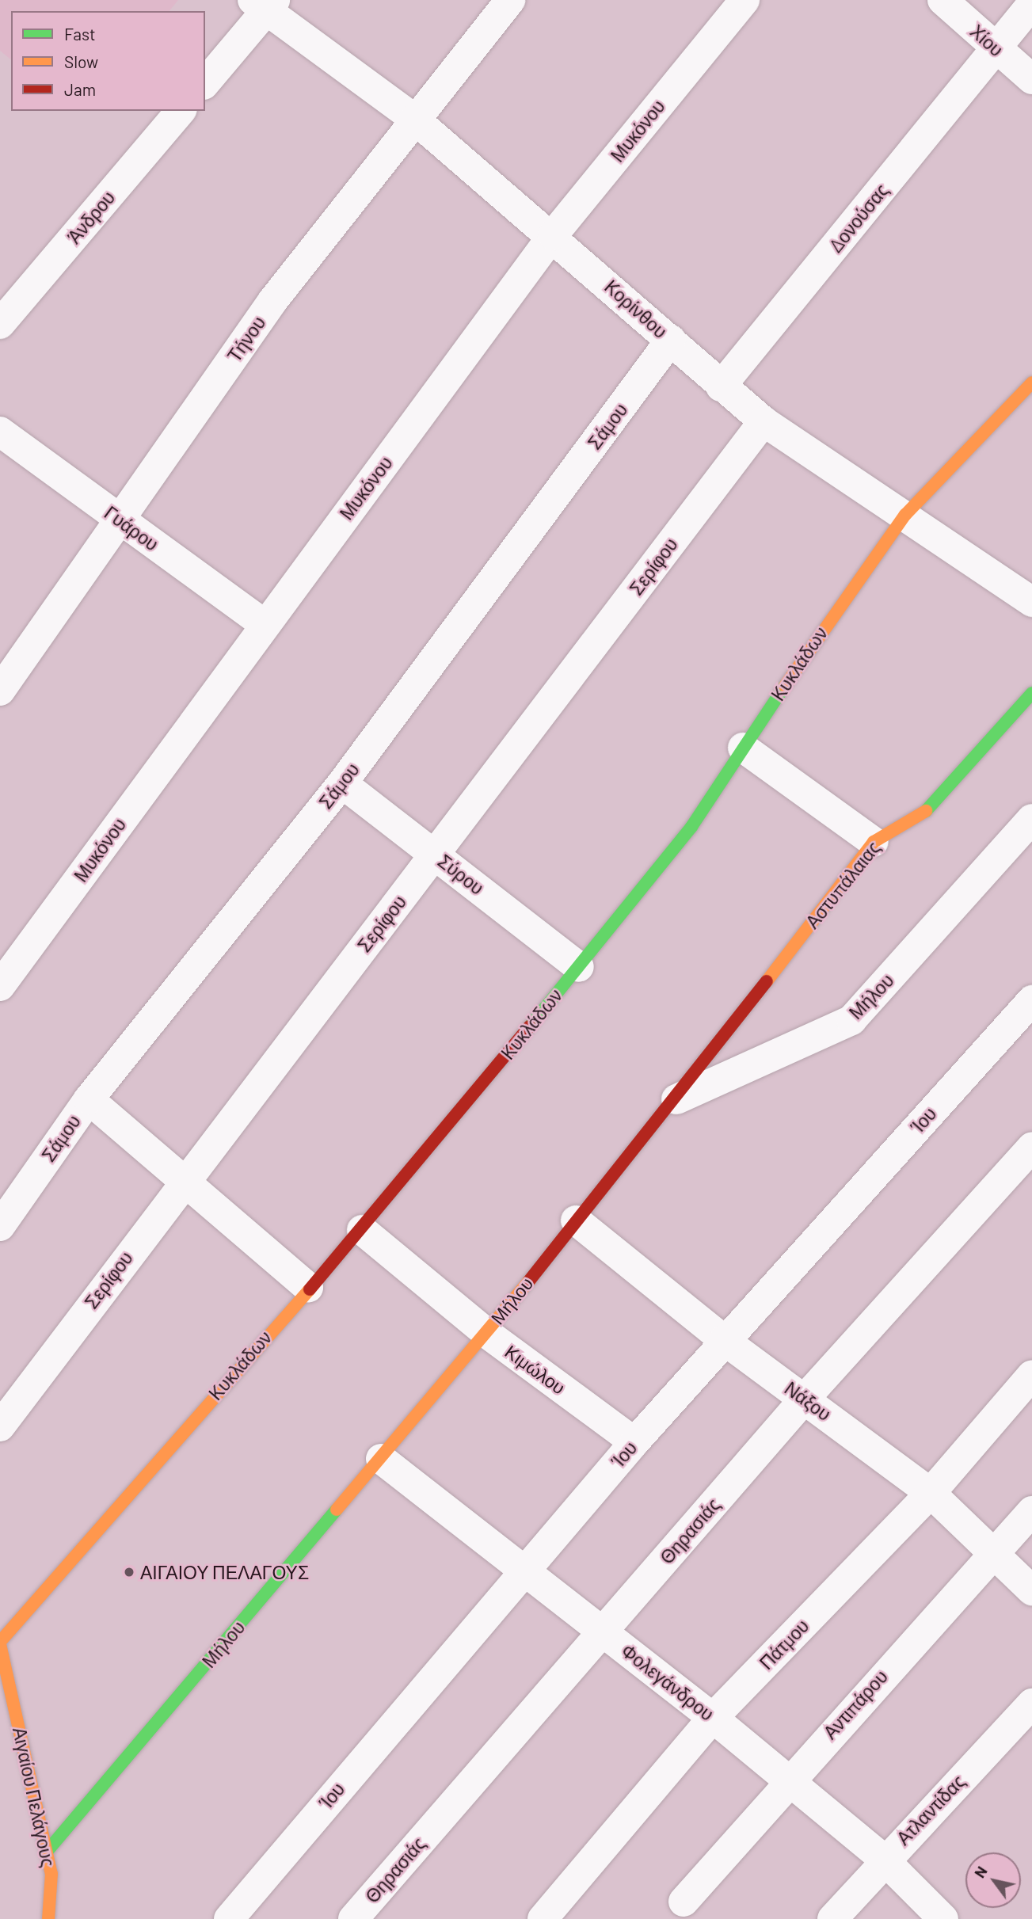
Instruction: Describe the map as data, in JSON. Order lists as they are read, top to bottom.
{
  "streets": {
    "street": [
      "Χίου",
      "Μυκόνου",
      "Άνδρου",
      "Δονούσας",
      "Κορίνθου",
      "Τήνου",
      "Σάμου",
      "Γυάρου",
      "Σερίφου",
      "Κυκλάδων",
      "Σύρου",
      "Αστυπάλαιας",
      "Μήλου",
      "Ίου",
      "Κιμώλου",
      "Νάξου",
      "Θηρασιάς",
      "Πάτμου",
      "Φολεγάνδρου",
      "Αντιπάρου",
      "Αιγαίου Πελάγους",
      "Ατλαντίδας"
    ]
  },
  "crossings": [
    ["Χίου", "Δονούσας"],
    ["Μυκόνου", "Κορίνθου"],
    ["Μυκόνου", "Γυάρου"],
    ["Δονούσας", "Κορίνθου"],
    ["Κορίνθου", "Τήνου"],
    ["Κορίνθου", "Σάμου"],
    ["Κορίνθου", "Σερίφου"],
    ["Κορίνθου", "Κυκλάδων"],
    ["Τήνου", "Γυάρου"],
    ["Σάμου", "Σύρου"],
    ["Σερίφου", "Σύρου"],
    ["Κυκλάδων", "Σύρου"],
    ["Κυκλάδων", "Κιμώλου"],
    ["Κυκλάδων", "Αιγαίου Πελάγους"],
    ["Αστυπάλαιας", "Μήλου"],
    ["Μήλου", "Κιμώλου"],
    ["Μήλου", "Νάξου"],
    ["Μήλου", "Φολεγάνδρου"],
    ["Μήλου", "Αιγαίου Πελάγους"],
    ["Ίου", "Κιμώλου"],
    ["Ίου", "Νάξου"],
    ["Ίου", "Φολεγάνδρου"],
    ["Νάξου", "Θηρασιάς"],
    ["Νάξου", "Πάτμου"],
    ["Νάξου", "Αντιπάρου"],
    ["Θηρασιάς", "Φολεγάνδρου"],
    ["Πάτμου", "Φολεγάνδρου"],
    ["Φολεγάνδρου", "Αντιπάρου"],
    ["Φολεγάνδρου", "Ατλαντίδας"]
  ],
  "places": ["ΑΙΓΑΙΟΥ ΠΕΛΑΓΟΥΣ"],
  "legend": ["Fast", "Slow", "Jam"],
  "north": "top left"
}
